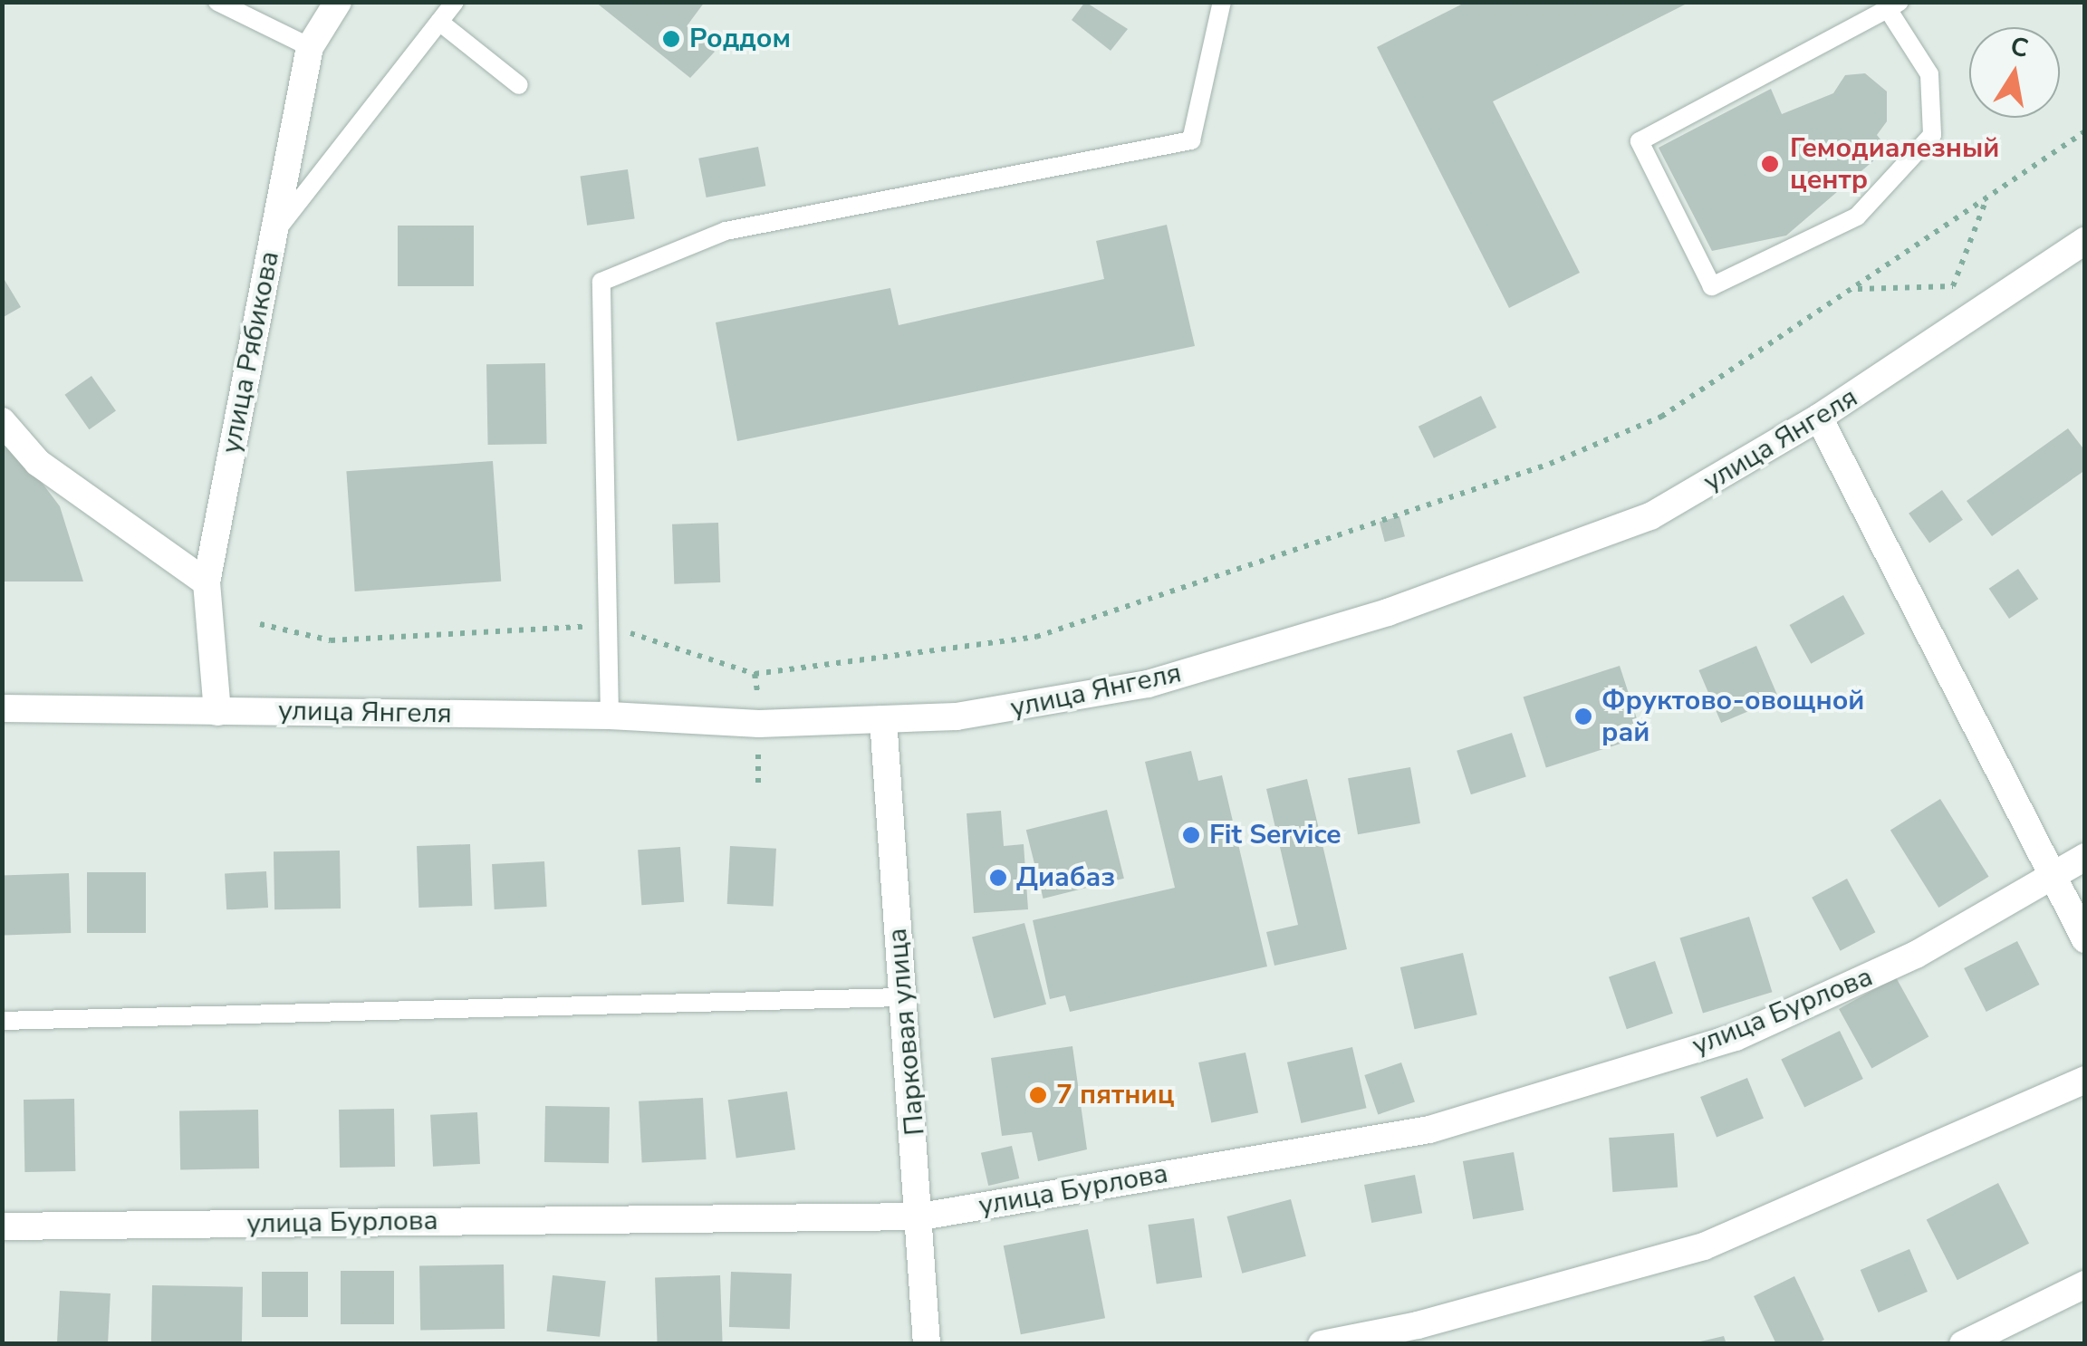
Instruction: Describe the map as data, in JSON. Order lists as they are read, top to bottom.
{
  "streets": {
    "street": [
      "улица Рябикова",
      "улица Янгеля",
      "улица Бурлова",
      "Парковая улица"
    ]
  },
  "crossings": [
    ["улица Рябикова", "улица Янгеля"],
    ["улица Янгеля", "Парковая улица"],
    ["улица Бурлова", "Парковая улица"]
  ],
  "places": [
    "Роддом",
    "Гемодиалезный центр",
    "Фруктово-овощной рай",
    "Fit Service",
    "Диабаз",
    "7 пятниц"
  ],
  "north": "top"
}
